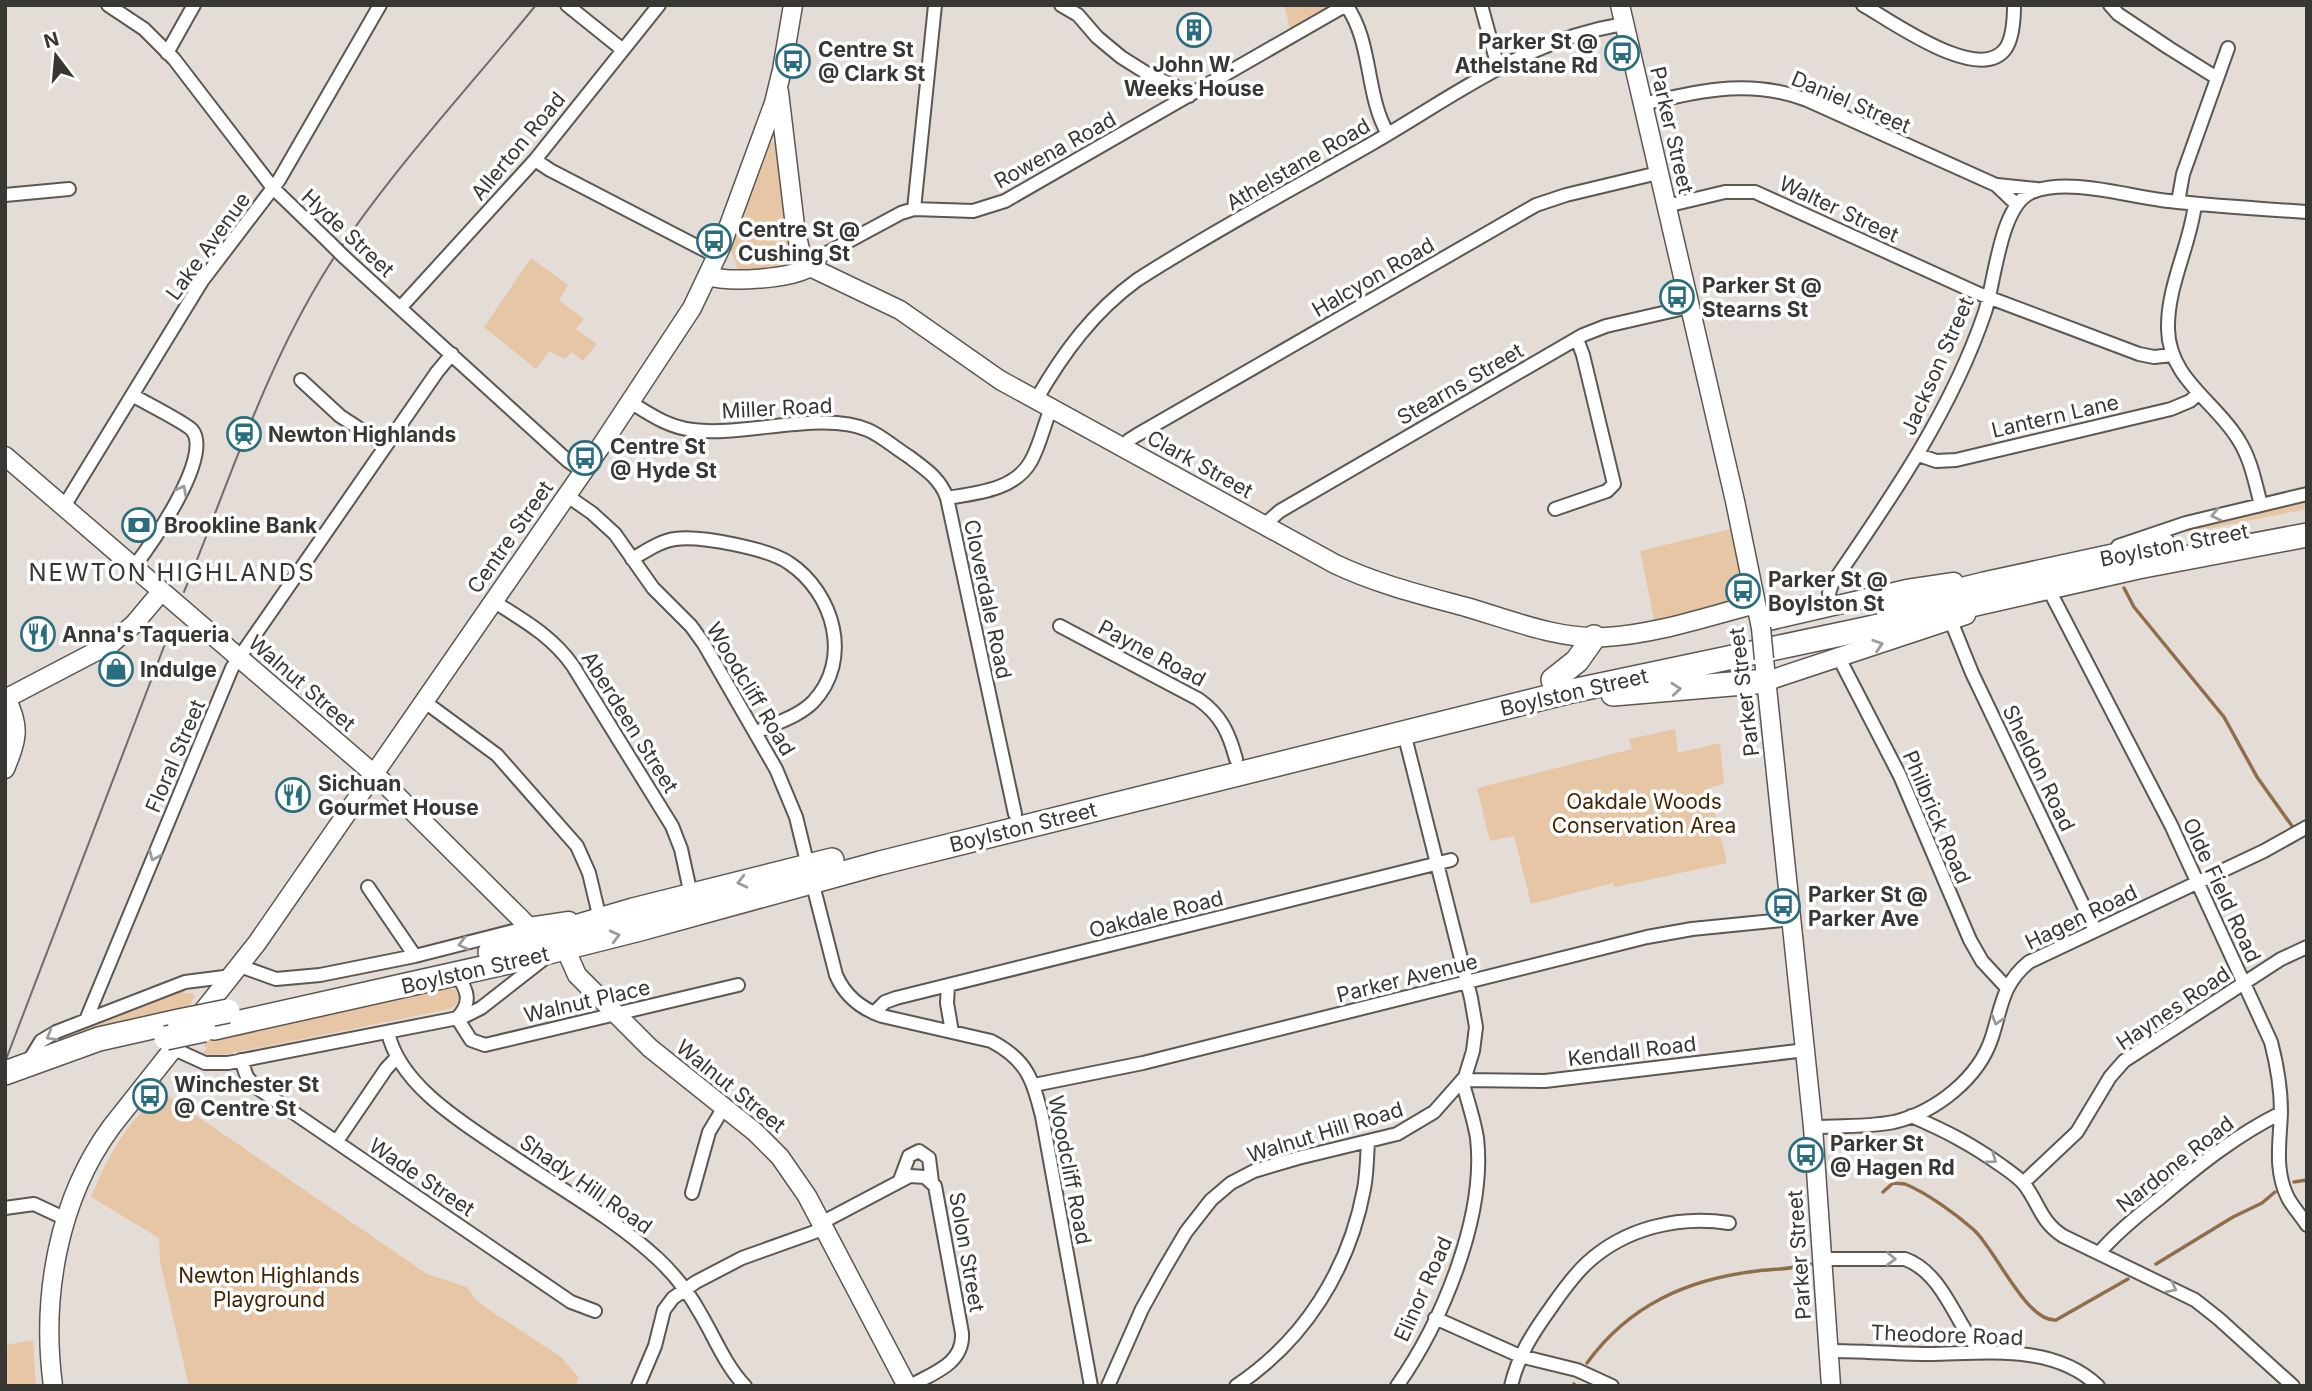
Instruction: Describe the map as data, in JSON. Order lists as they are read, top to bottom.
{
  "streets": {
    "highway": ["Boylston Street"],
    "main road": [
      "Parker Street",
      "Clark Street",
      "Centre Street",
      "Walnut Street"
    ],
    "street": [
      "Daniel Street",
      "Allerton Road",
      "Rowena Road",
      "Athelstane Road",
      "Walter Street",
      "Hyde Street",
      "Lake Avenue",
      "Halcyon Road",
      "Jackson Street",
      "Stearns Street",
      "Miller Road",
      "Lantern Lane",
      "Cloverdale Road",
      "Payne Road",
      "Woodcliff Road",
      "Aberdeen Street",
      "Floral Street",
      "Sheldon Road",
      "Philbrick Road",
      "Olde Field Road",
      "Oakdale Road",
      "Hagen Road",
      "Parker Avenue",
      "Walnut Place",
      "Haynes Road",
      "Kendall Road",
      "Walnut Hill Road",
      "Nardone Road",
      "Wade Street",
      "Shady Hill Road",
      "Solon Street",
      "Elinor Road",
      "Theodore Road"
    ]
  },
  "crossings": [
    ["Daniel Street", "Parker Street"],
    ["Daniel Street", "Jackson Street"],
    ["Parker Street", "Athelstane Road"],
    ["Parker Street", "Walter Street"],
    ["Parker Street", "Halcyon Road"],
    ["Parker Street", "Stearns Street"],
    ["Parker Street", "Boylston Street"],
    ["Parker Street", "Hagen Road"],
    ["Parker Street", "Parker Avenue"],
    ["Parker Street", "Kendall Road"],
    ["Parker Street", "Theodore Road"],
    ["Allerton Road", "Hyde Street"],
    ["Rowena Road", "Clark Street"],
    ["Athelstane Road", "Clark Street"],
    ["Athelstane Road", "Cloverdale Road"],
    ["Walter Street", "Jackson Street"],
    ["Hyde Street", "Lake Avenue"],
    ["Hyde Street", "Centre Street"],
    ["Hyde Street", "Floral Street"],
    ["Lake Avenue", "Walnut Street"],
    ["Halcyon Road", "Clark Street"],
    ["Jackson Street", "Lantern Lane"],
    ["Jackson Street", "Boylston Street"],
    ["Stearns Street", "Clark Street"],
    ["Miller Road", "Centre Street"],
    ["Miller Road", "Cloverdale Road"],
    ["Clark Street", "Boylston Street"],
    ["Clark Street", "Cloverdale Road"],
    ["Centre Street", "Boylston Street"],
    ["Centre Street", "Walnut Street"],
    ["Centre Street", "Woodcliff Road"],
    ["Centre Street", "Aberdeen Street"],
    ["Boylston Street", "Cloverdale Road"],
    ["Boylston Street", "Payne Road"],
    ["Boylston Street", "Walnut Street"],
    ["Boylston Street", "Woodcliff Road"],
    ["Boylston Street", "Aberdeen Street"],
    ["Boylston Street", "Sheldon Road"],
    ["Boylston Street", "Philbrick Road"],
    ["Boylston Street", "Olde Field Road"],
    ["Boylston Street", "Walnut Hill Road"],
    ["Walnut Street", "Floral Street"],
    ["Walnut Street", "Walnut Place"],
    ["Walnut Street", "Solon Street"],
    ["Woodcliff Road", "Oakdale Road"],
    ["Woodcliff Road", "Parker Avenue"],
    ["Sheldon Road", "Hagen Road"],
    ["Philbrick Road", "Hagen Road"],
    ["Olde Field Road", "Hagen Road"],
    ["Olde Field Road", "Haynes Road"],
    ["Olde Field Road", "Nardone Road"],
    ["Oakdale Road", "Walnut Hill Road"],
    ["Parker Avenue", "Walnut Hill Road"],
    ["Kendall Road", "Walnut Hill Road"],
    ["Kendall Road", "Elinor Road"],
    ["Walnut Hill Road", "Elinor Road"]
  ],
  "one_way": ["Floral Street"],
  "districts": ["NEWTON HIGHLANDS"],
  "parks": ["Oakdale Woods Conservation Area", "Newton Highlands Playground"],
  "places": {
    "building": ["John W. Weeks House"],
    "bus stop": [
      "Parker St @ Athelstane Rd",
      "Centre St @ Clark St",
      "Centre St @ Cushing St",
      "Parker St @ Stearns St",
      "Centre St @ Hyde St",
      "Parker St @ Boylston St",
      "Parker St @ Parker Ave",
      "Winchester St @ Centre St",
      "Parker St @ Hagen Rd"
    ],
    "station": ["Newton Highlands"],
    "bank": ["Brookline Bank"],
    "restaurant": ["Anna's Taqueria", "Sichuan Gourmet House"],
    "shop": ["Indulge"]
  },
  "north": "top"
}
